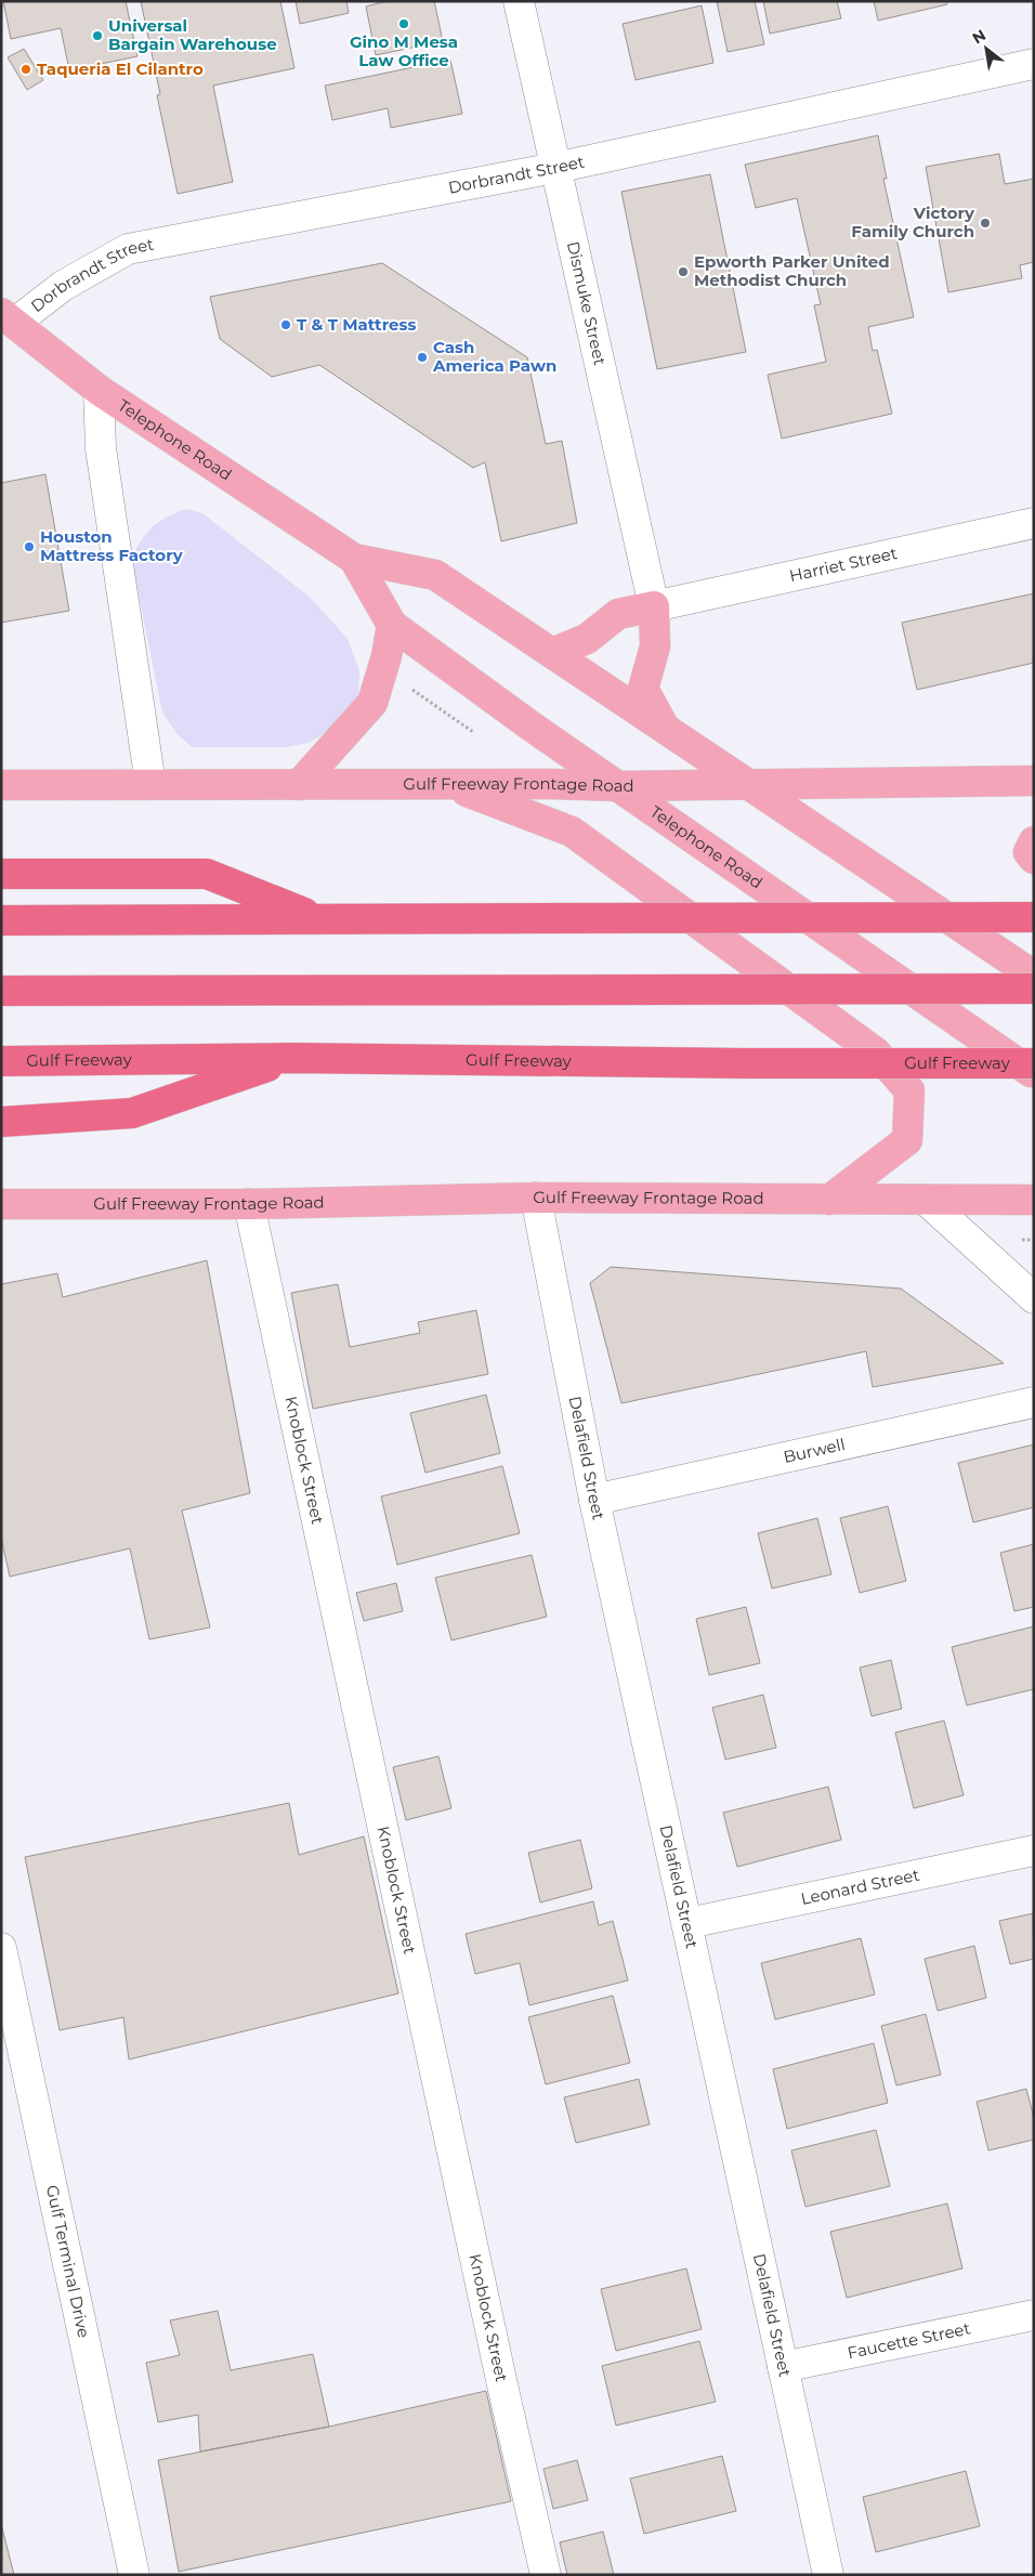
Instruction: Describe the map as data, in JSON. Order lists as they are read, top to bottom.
{
  "streets": {
    "highway": ["Gulf Freeway"],
    "main road": ["Telephone Road", "Gulf Freeway Frontage Road"],
    "street": [
      "Dorbrandt Street",
      "Dismuke Street",
      "Harriet Street",
      "Burwell",
      "Delafield Street",
      "Knoblock Street",
      "Leonard Street",
      "Gulf Terminal Drive",
      "Faucette Street"
    ]
  },
  "crossings": [
    ["Dorbrandt Street", "Dismuke Street"],
    ["Dorbrandt Street", "Telephone Road"],
    ["Dismuke Street", "Harriet Street"],
    ["Telephone Road", "Gulf Freeway Frontage Road"],
    ["Gulf Freeway Frontage Road", "Delafield Street"],
    ["Gulf Freeway Frontage Road", "Knoblock Street"],
    ["Burwell", "Delafield Street"],
    ["Delafield Street", "Leonard Street"],
    ["Delafield Street", "Faucette Street"]
  ],
  "places": [
    "Gino M Mesa Law Office",
    "Universal Bargain Warehouse",
    "Taqueria El Cilantro",
    "Victory Family Church",
    "Epworth Parker United Methodist Church",
    "T & T Mattress",
    "Cash America Pawn",
    "Houston Mattress Factory"
  ],
  "north": "top left"
}
